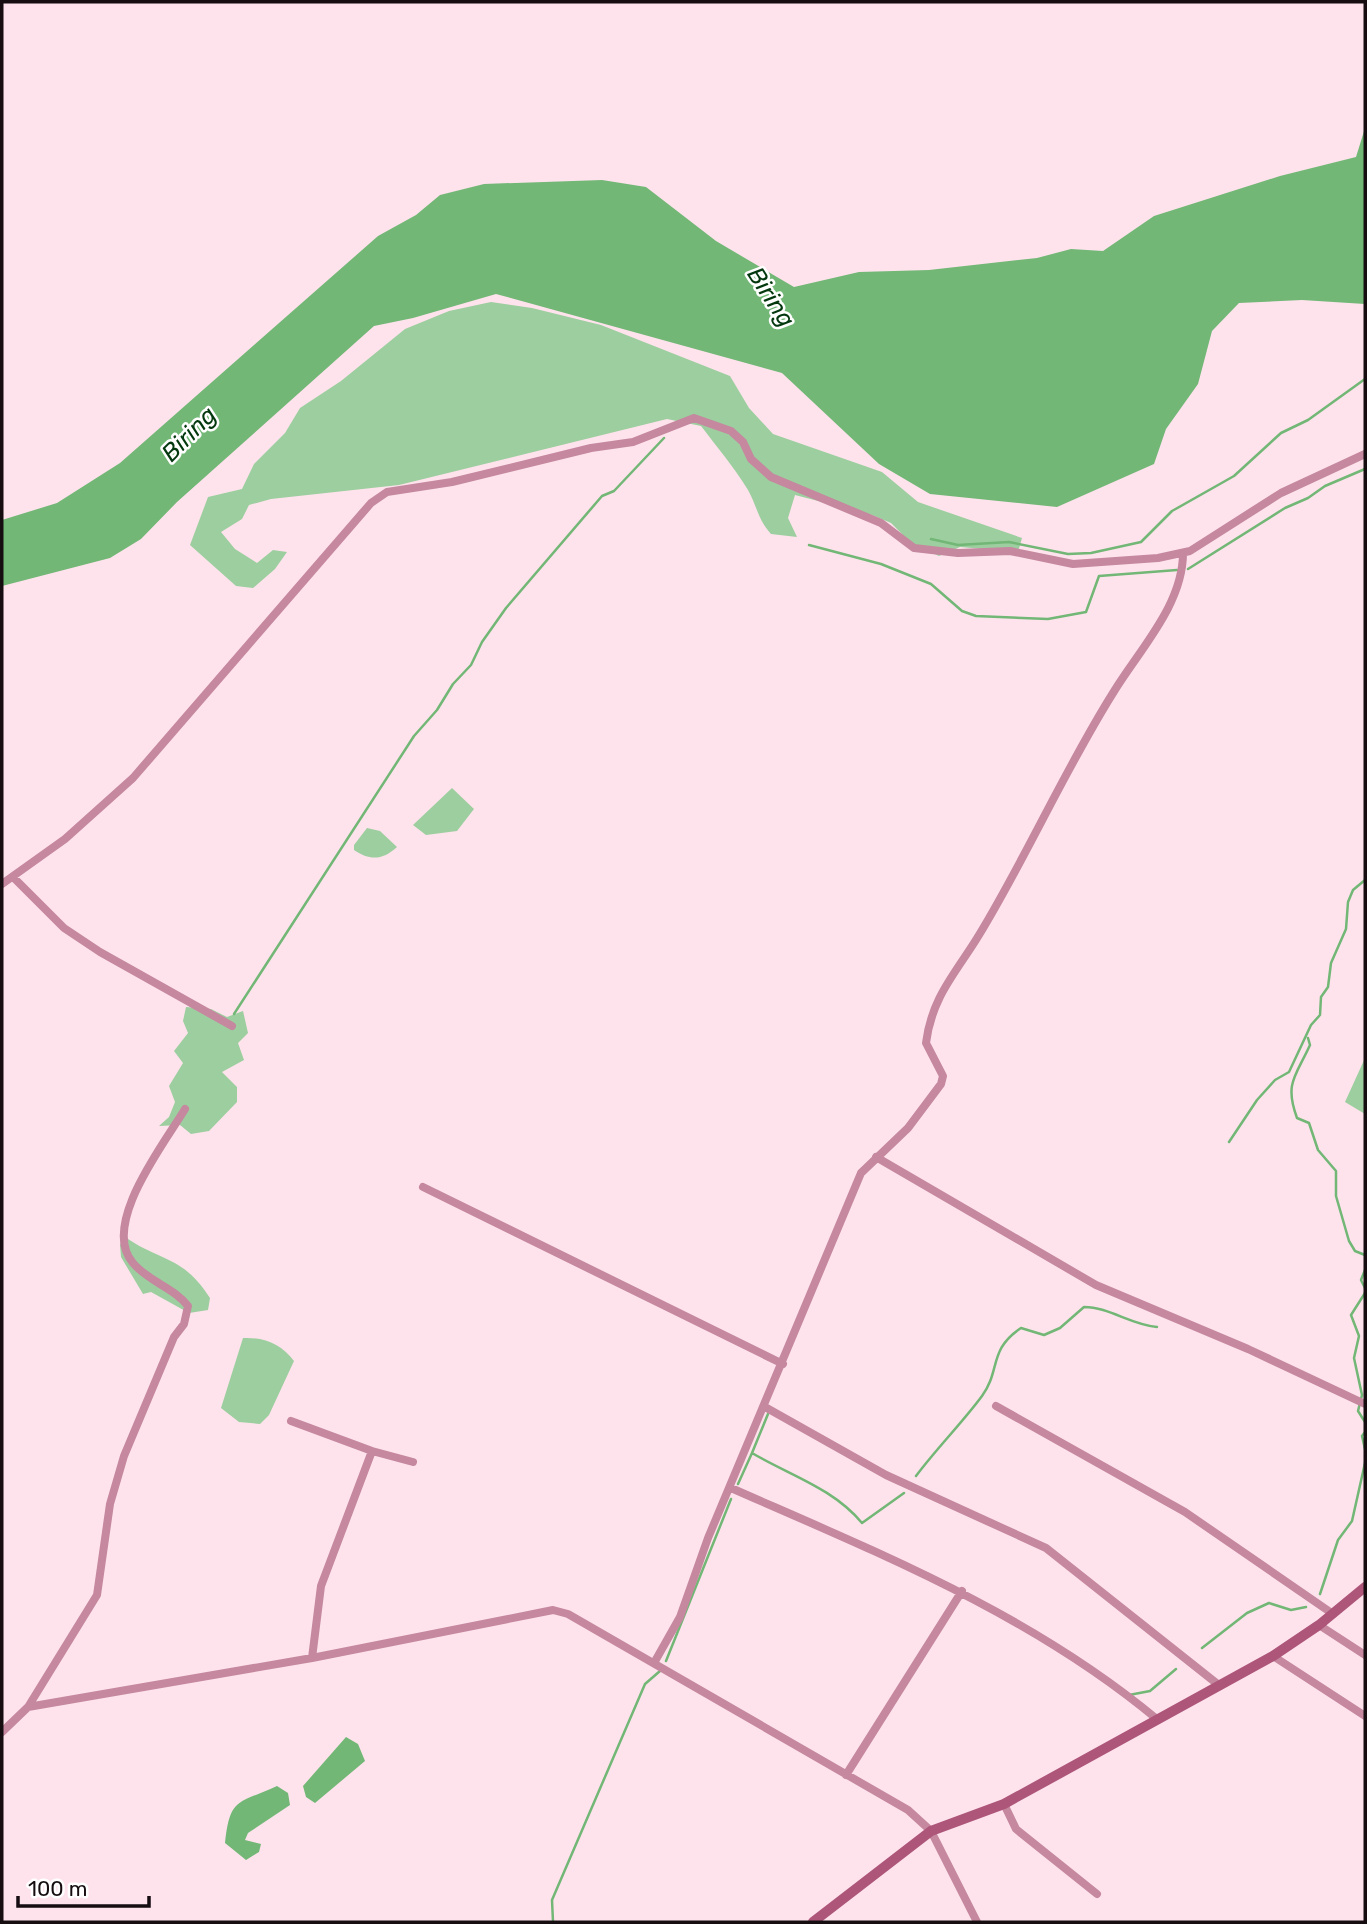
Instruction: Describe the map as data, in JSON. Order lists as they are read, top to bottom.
{
  "water": ["Biring"],
  "scale_bar": "100 m"
}
